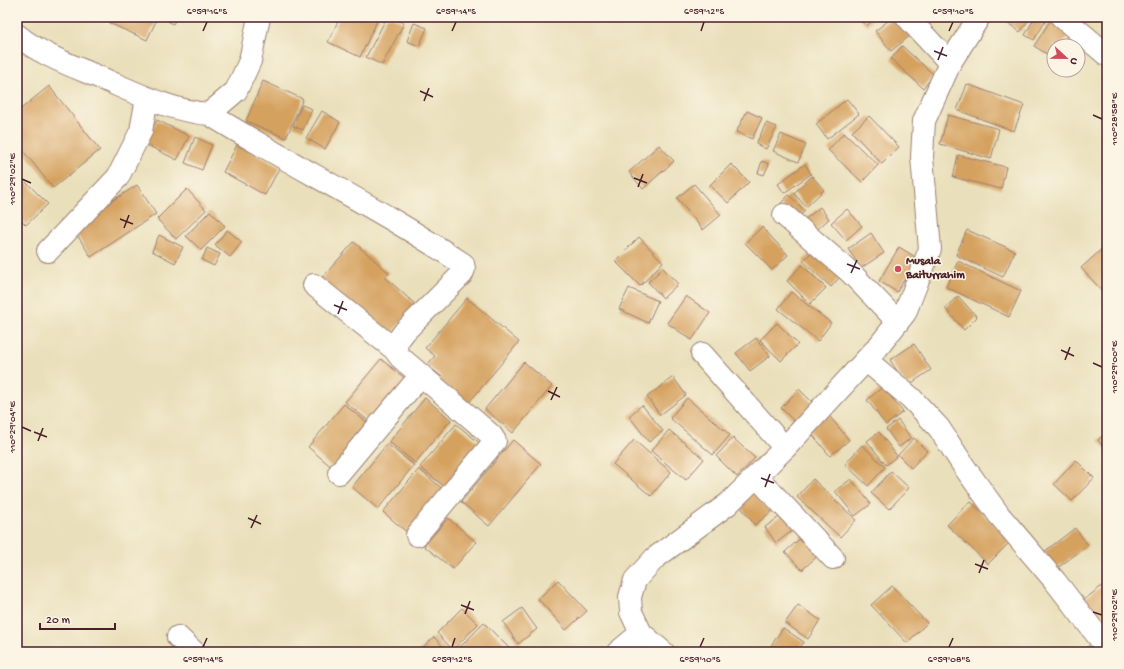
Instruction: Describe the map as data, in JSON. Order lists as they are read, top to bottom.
{
  "places": ["Musala Baiturrahim"],
  "scale_bar": "20 m",
  "north": "right",
  "coordinates": [
    "6°59'16\"S",
    "6°59'14\"S",
    "6°59'12\"S",
    "6°59'10\"S",
    "110°28'58\"E",
    "110°29'02\"E",
    "110°29'00\"E",
    "110°29'04\"E",
    "6°59'08\"S"
  ]
}
